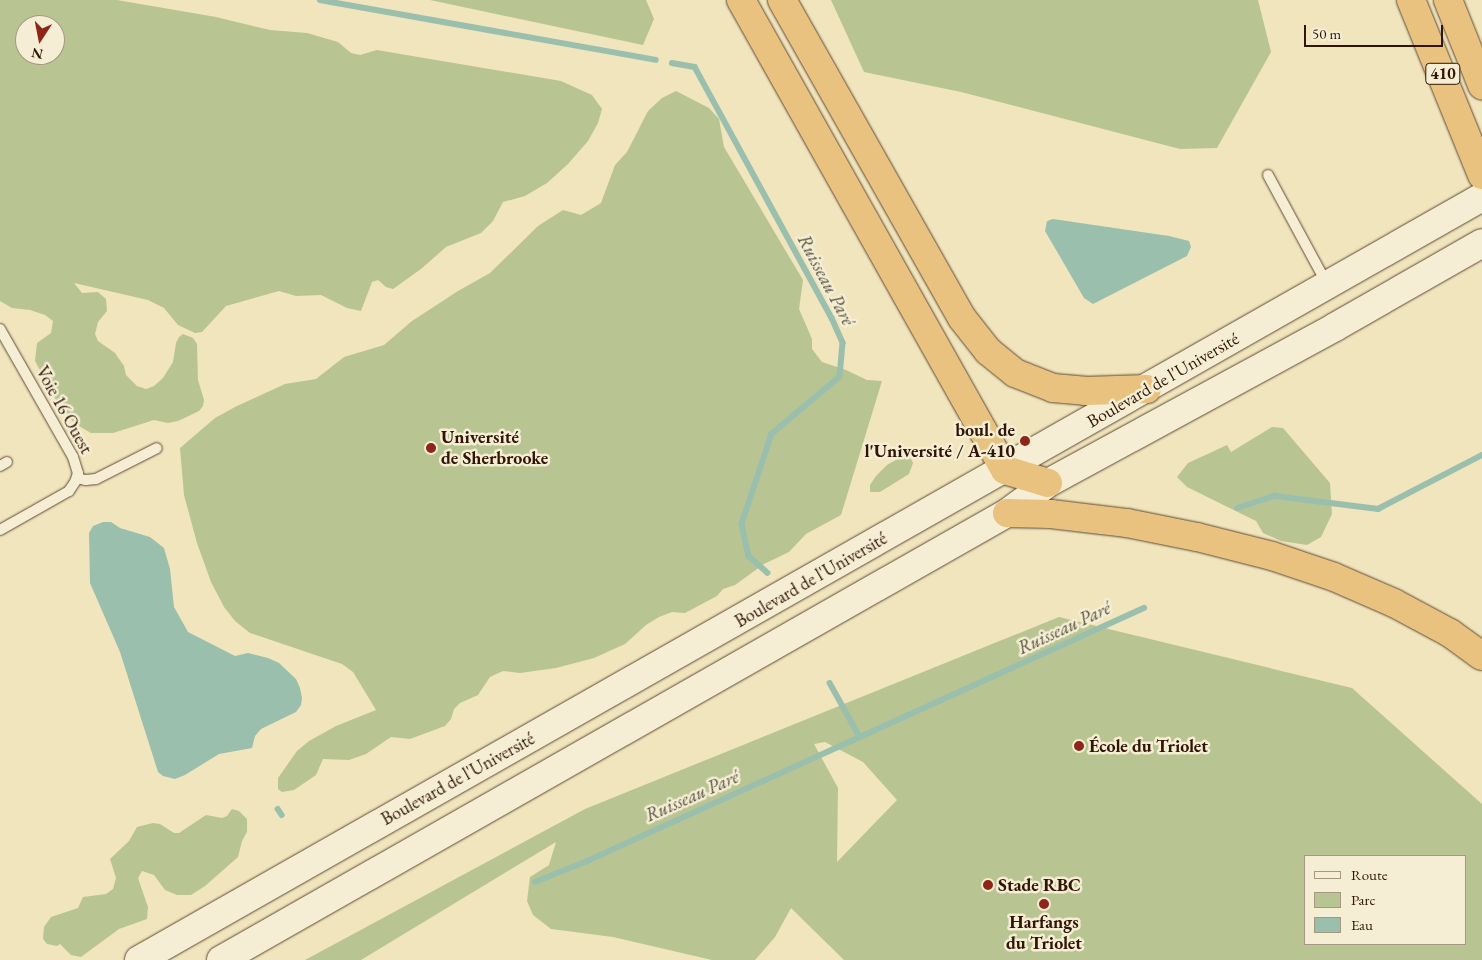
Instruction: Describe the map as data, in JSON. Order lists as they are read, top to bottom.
{
  "streets": {
    "highway": ["410"],
    "main road": ["Boulevard de l'Université"],
    "lane": ["Voie 16 Ouest"]
  },
  "water": ["Ruisseau Paré"],
  "places": [
    "boul. de l'Université / A-410",
    "Université de Sherbrooke",
    "École du Triolet",
    "Stade RBC",
    "Harfangs du Triolet"
  ],
  "legend": ["Route", "Parc", "Eau"],
  "scale_bar": "50 m",
  "north": "bottom"
}
